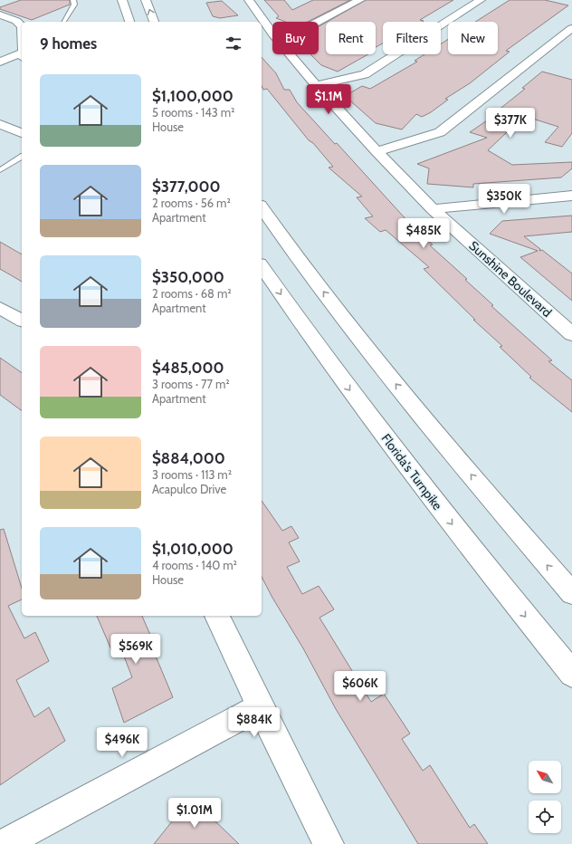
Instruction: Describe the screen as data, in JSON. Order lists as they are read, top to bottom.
{
  "streets": {
    "main road": ["Sunshine Boulevard", "Florida's Turnpike"]
  },
  "north": "top left",
  "page": {
    "chip": [
      "Buy",
      "Rent",
      "Filters",
      "New"
    ],
    "heading": "9 homes",
    "list": [
      {
        "name": "$1,100,000",
        "note": "5 rooms · 143 m² · House"
      },
      {
        "name": "$377,000",
        "note": "2 rooms · 56 m² · Apartment"
      },
      {
        "name": "$350,000",
        "note": "2 rooms · 68 m² · Apartment"
      },
      {
        "name": "$485,000",
        "note": "3 rooms · 77 m² · Apartment"
      },
      {
        "name": "$884,000",
        "note": "3 rooms · 113 m² · Acapulco Drive"
      },
      {
        "name": "$1,010,000",
        "note": "4 rooms · 140 m² · House"
      }
    ],
    "price": [
      "$1.1M",
      "$377K",
      "$350K",
      "$485K",
      "$569K",
      "$606K",
      "$884K",
      "$496K",
      "$1.01M"
    ]
  }
}
